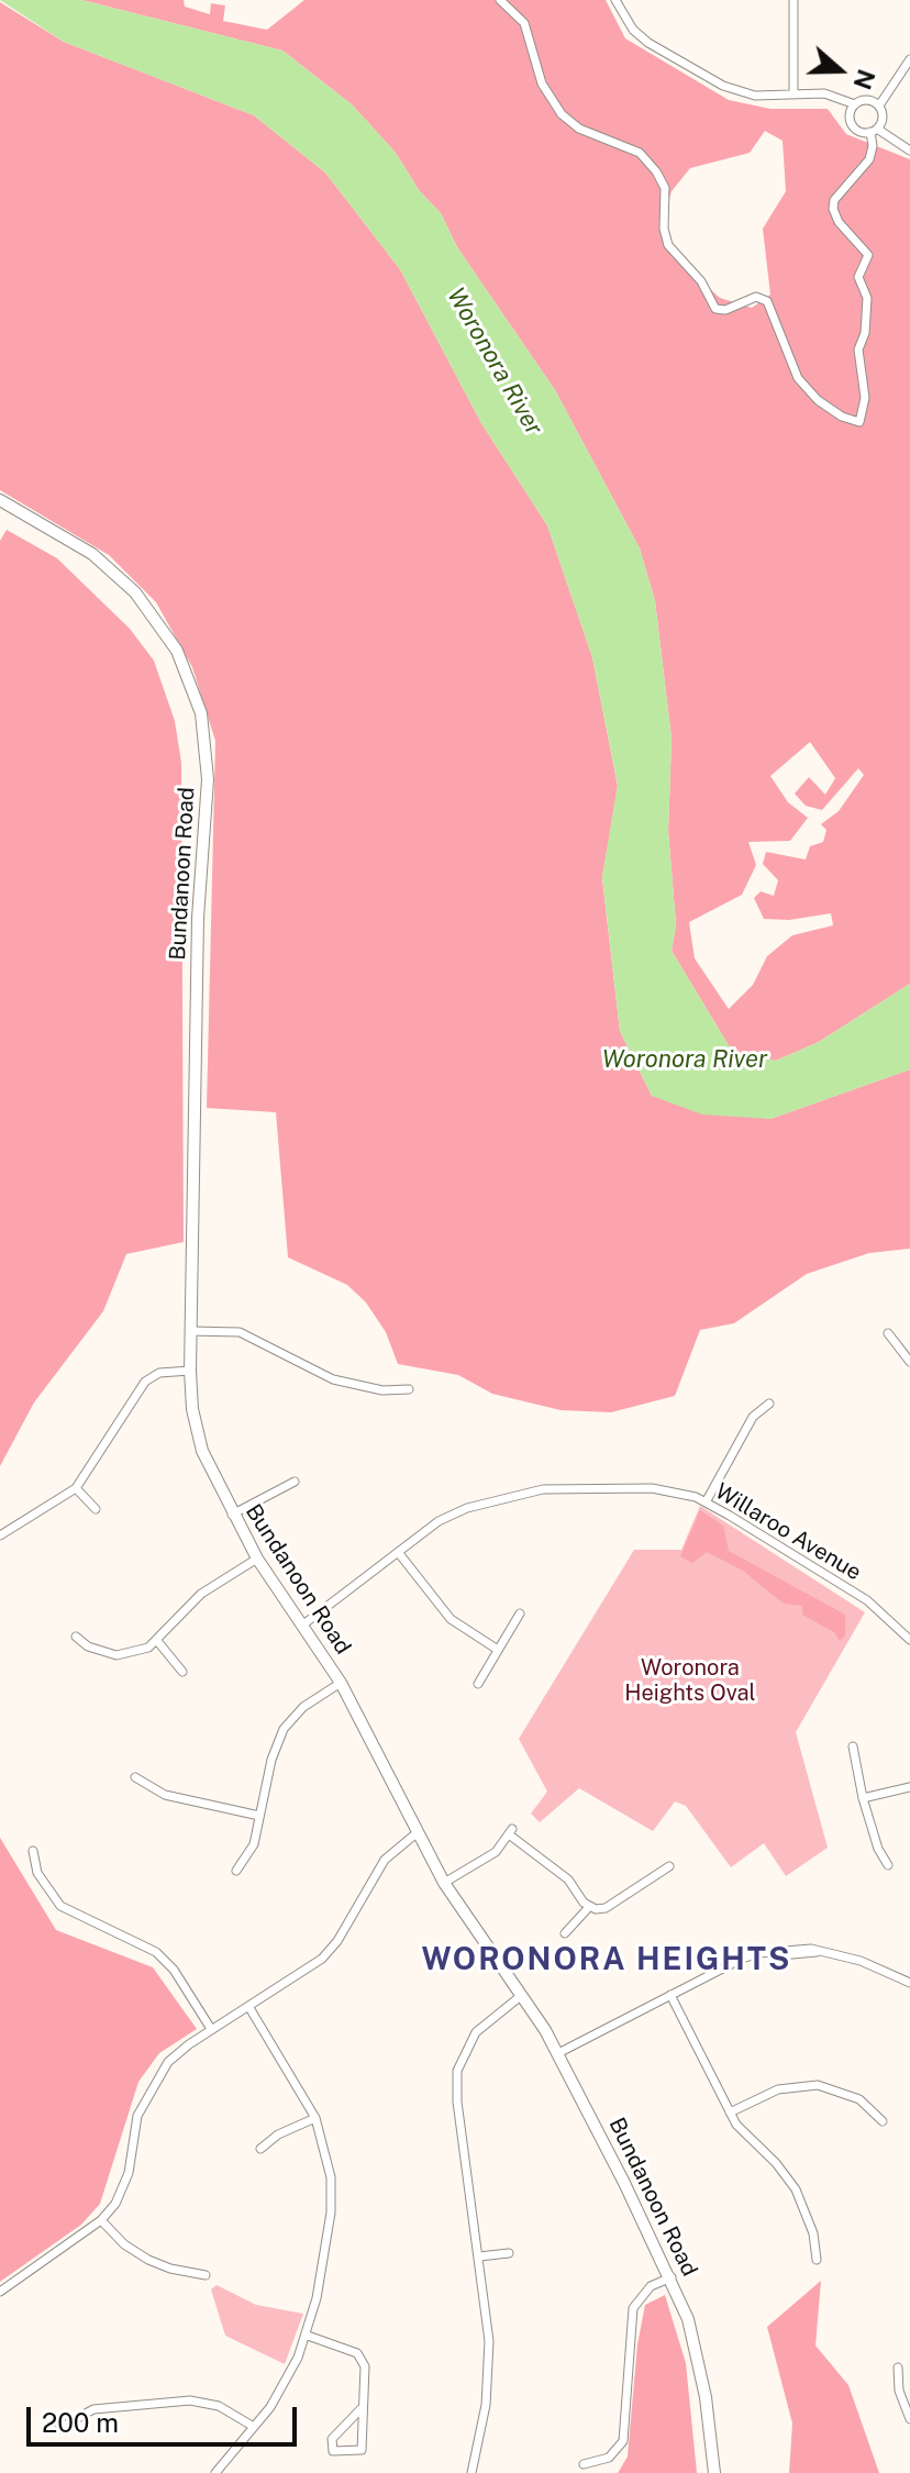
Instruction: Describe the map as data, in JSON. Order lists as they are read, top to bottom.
{
  "streets": {
    "street": ["Bundanoon Road", "Willaroo Avenue"]
  },
  "crossings": [
    ["Bundanoon Road", "Willaroo Avenue"]
  ],
  "districts": ["WORONORA HEIGHTS"],
  "water": ["Woronora River"],
  "parks": ["Woronora Heights Oval"],
  "scale_bar": "200 m",
  "north": "right"
}
